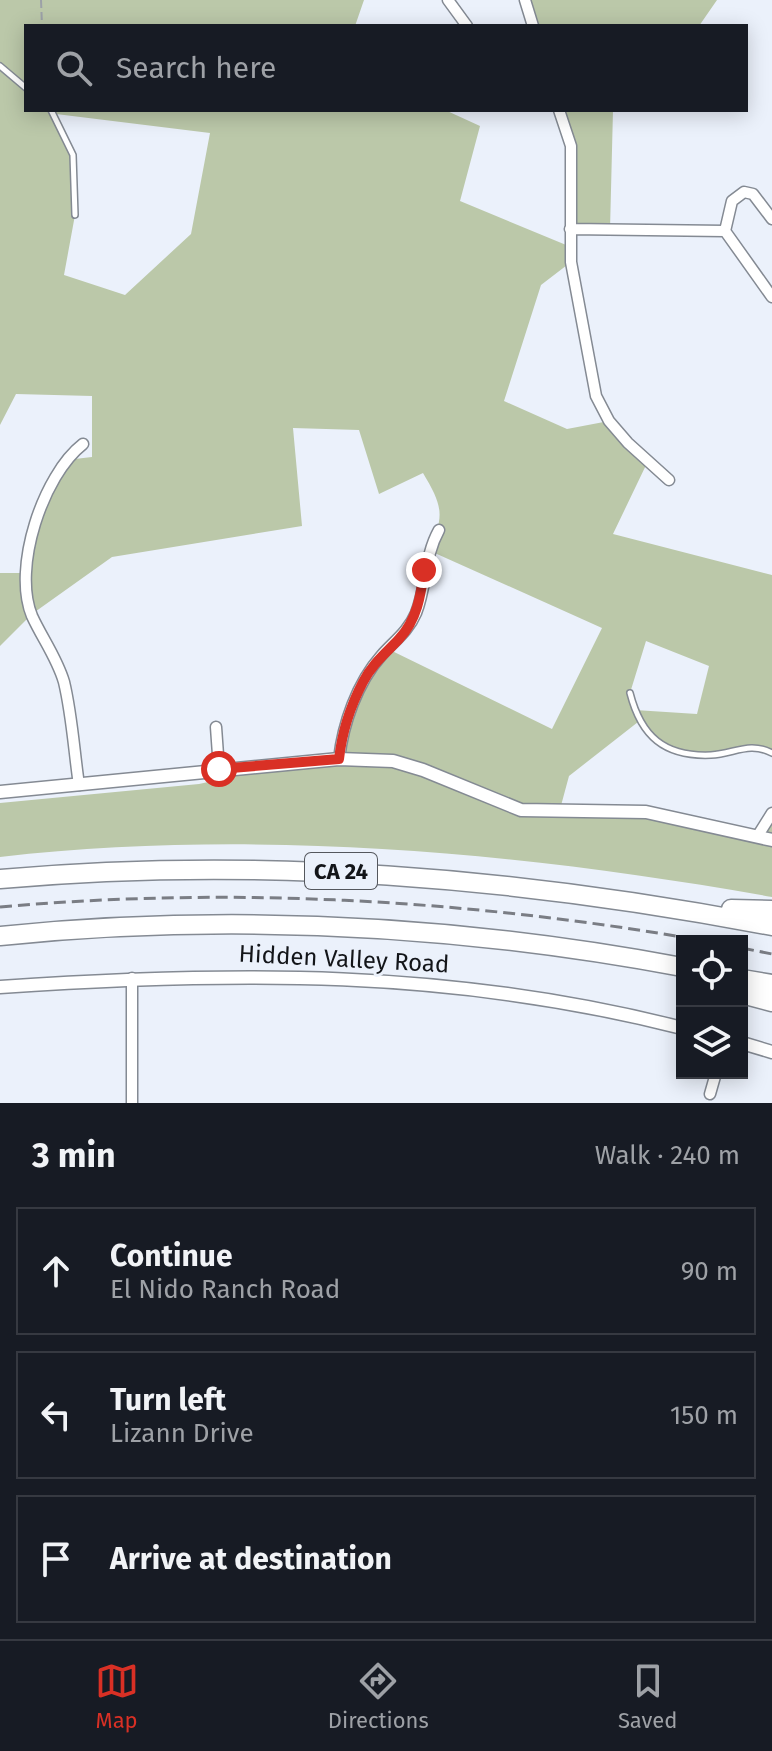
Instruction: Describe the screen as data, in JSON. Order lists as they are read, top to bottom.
{
  "streets": {
    "highway": ["CA 24"],
    "street": ["Hidden Valley Road"]
  },
  "page": {
    "search": "Search here",
    "heading": ["3 min", "Walk · 240 m"],
    "list": [
      ["Continue", "El Nido Ranch Road", "90 m"],
      ["Turn left", "Lizann Drive", "150 m"],
      "Arrive at destination"
    ],
    "nav": ["Map", "Directions", "Saved"]
  }
}
